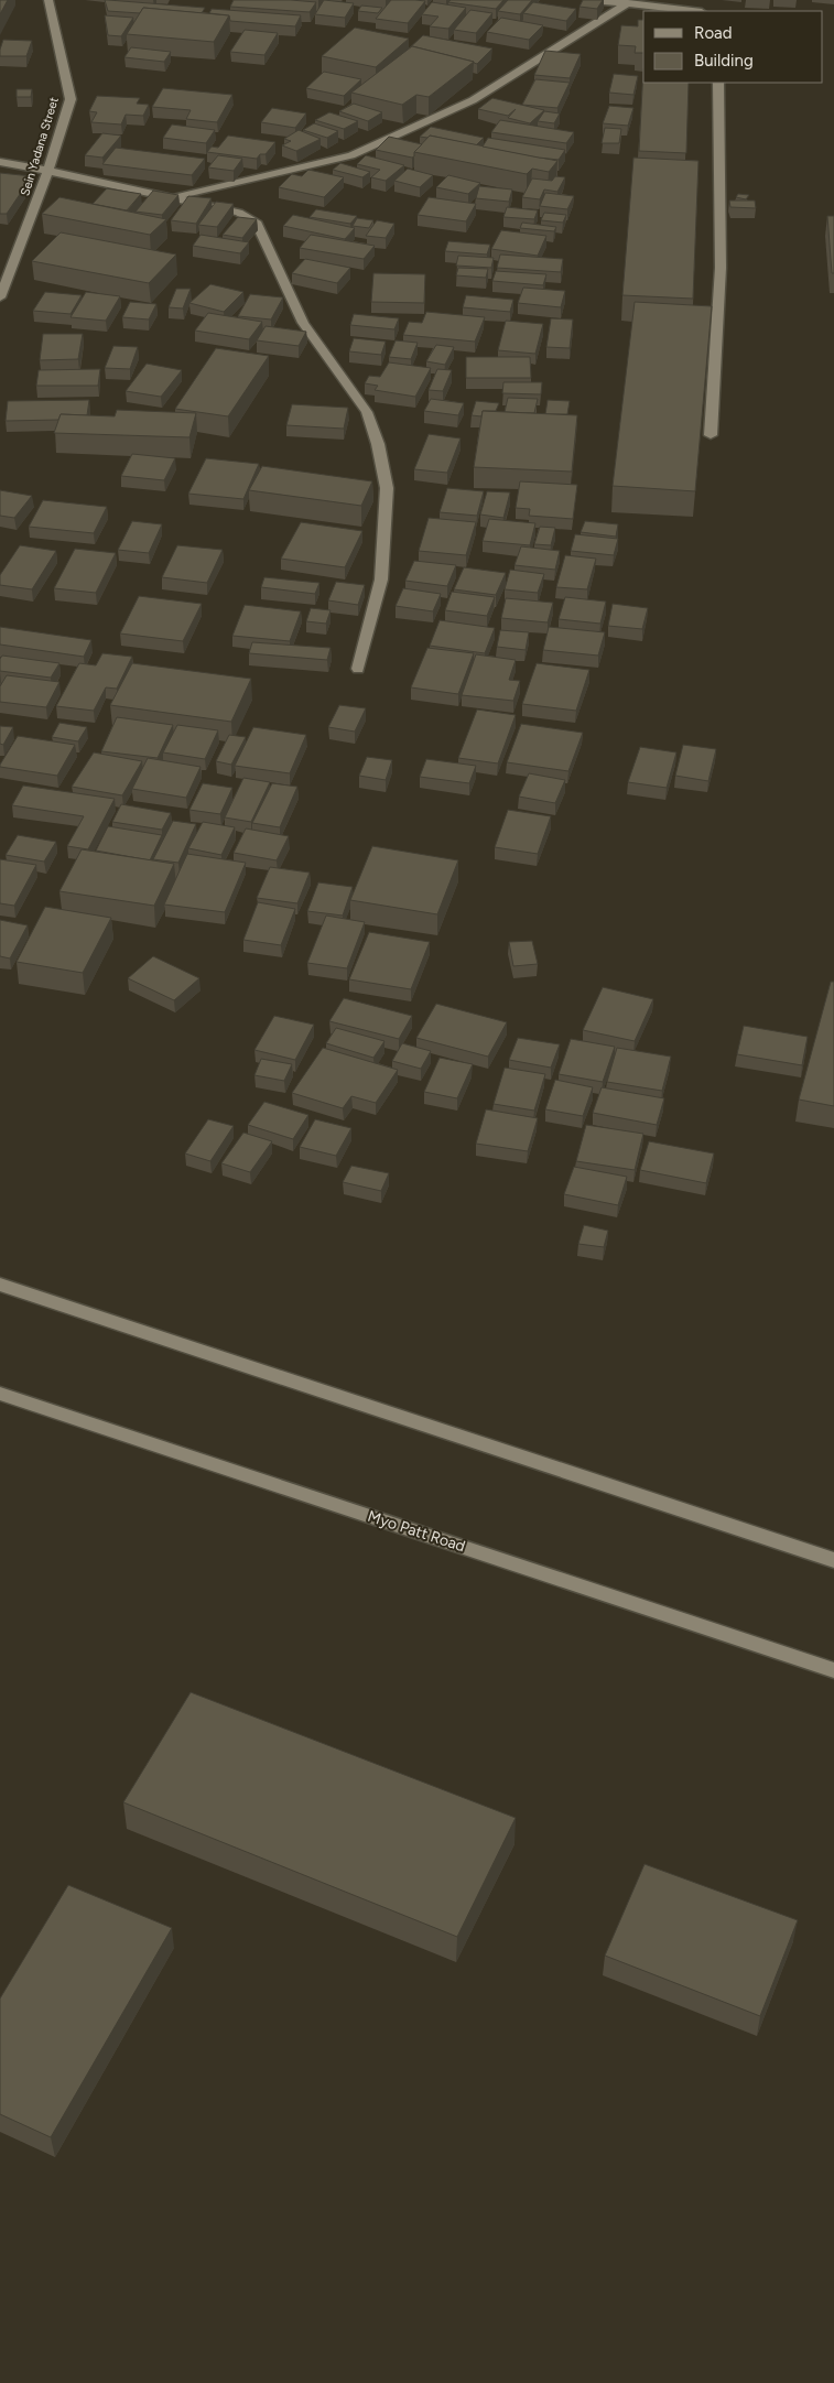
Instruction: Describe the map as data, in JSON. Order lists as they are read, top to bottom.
{
  "streets": {
    "street": ["Sein Yadana Street", "Myo Patt Road"]
  },
  "legend": ["Road", "Building"]
}
